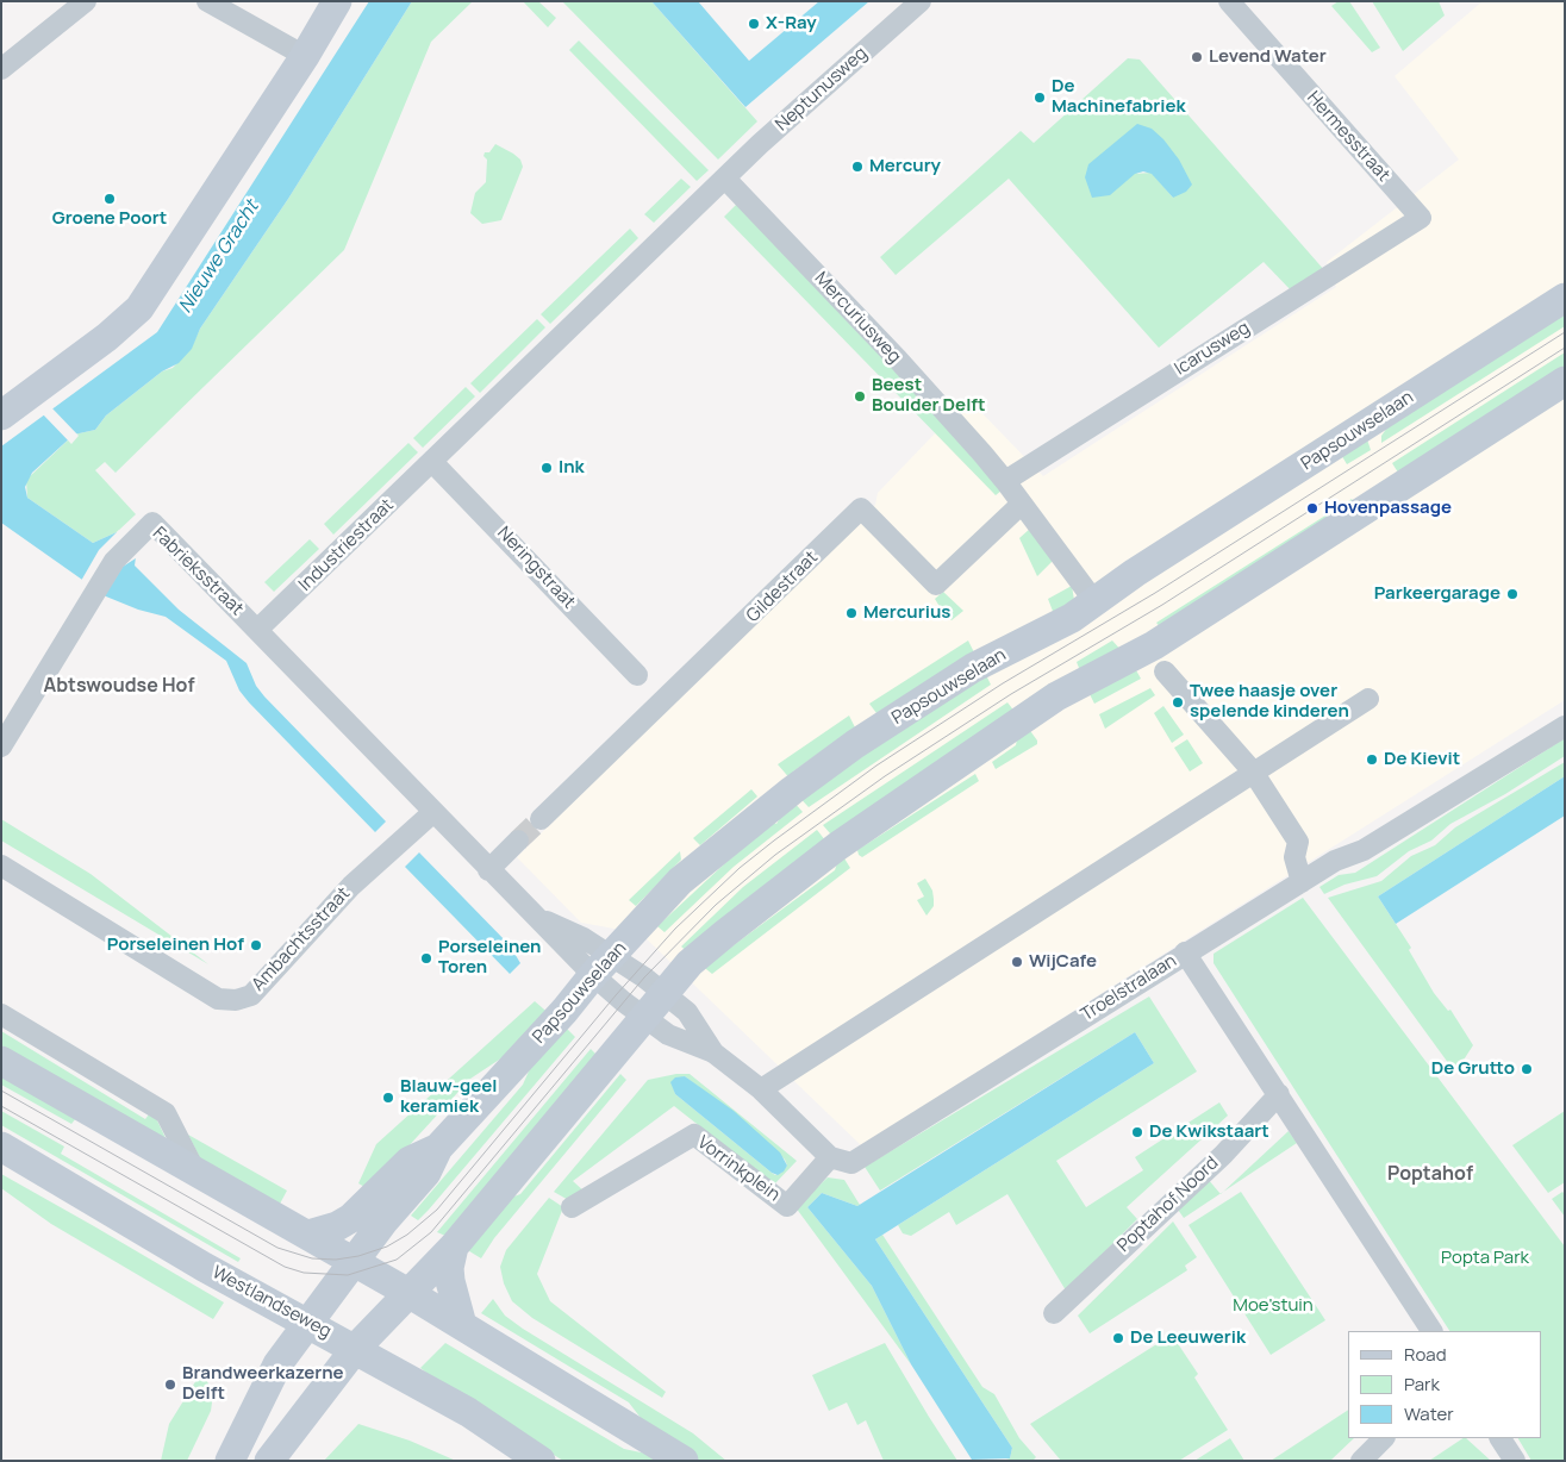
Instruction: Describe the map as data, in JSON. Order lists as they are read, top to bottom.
{
  "streets": {
    "street": [
      "Neptunusweg",
      "Hermesstraat",
      "Mercuriusweg",
      "Icarusweg",
      "Papsouwselaan",
      "Industriestraat",
      "Neringstraat",
      "Fabrieksstraat",
      "Gildestraat",
      "Ambachtsstraat",
      "Troelstralaan",
      "Vorrinkplein",
      "Poptahof Noord",
      "Westlandseweg"
    ]
  },
  "crossings": [
    ["Neptunusweg", "Mercuriusweg"],
    ["Neptunusweg", "Industriestraat"],
    ["Hermesstraat", "Icarusweg"],
    ["Mercuriusweg", "Icarusweg"],
    ["Mercuriusweg", "Papsouwselaan"],
    ["Mercuriusweg", "Industriestraat"],
    ["Mercuriusweg", "Gildestraat"],
    ["Papsouwselaan", "Westlandseweg"],
    ["Industriestraat", "Neringstraat"],
    ["Industriestraat", "Fabrieksstraat"],
    ["Troelstralaan", "Vorrinkplein"]
  ],
  "districts": ["Abtswoudse Hof", "Poptahof"],
  "water": ["Nieuwe Gracht"],
  "parks": ["Popta Park", "Moe'stuin"],
  "places": [
    "X-Ray",
    "Levend Water",
    "De Machinefabriek",
    "Mercury",
    "Groene Poort",
    "Beest Boulder Delft",
    "Ink",
    "Hovenpassage",
    "Parkeergarage",
    "Mercurius",
    "Twee haasje over spelende kinderen",
    "De Kievit",
    "Porseleinen Hof",
    "Porseleinen Toren",
    "WijCafe",
    "De Grutto",
    "Blauw-geel keramiek",
    "De Kwikstaart",
    "De Leeuwerik",
    "Brandweerkazerne Delft"
  ],
  "legend": ["Road", "Park", "Water"]
}
